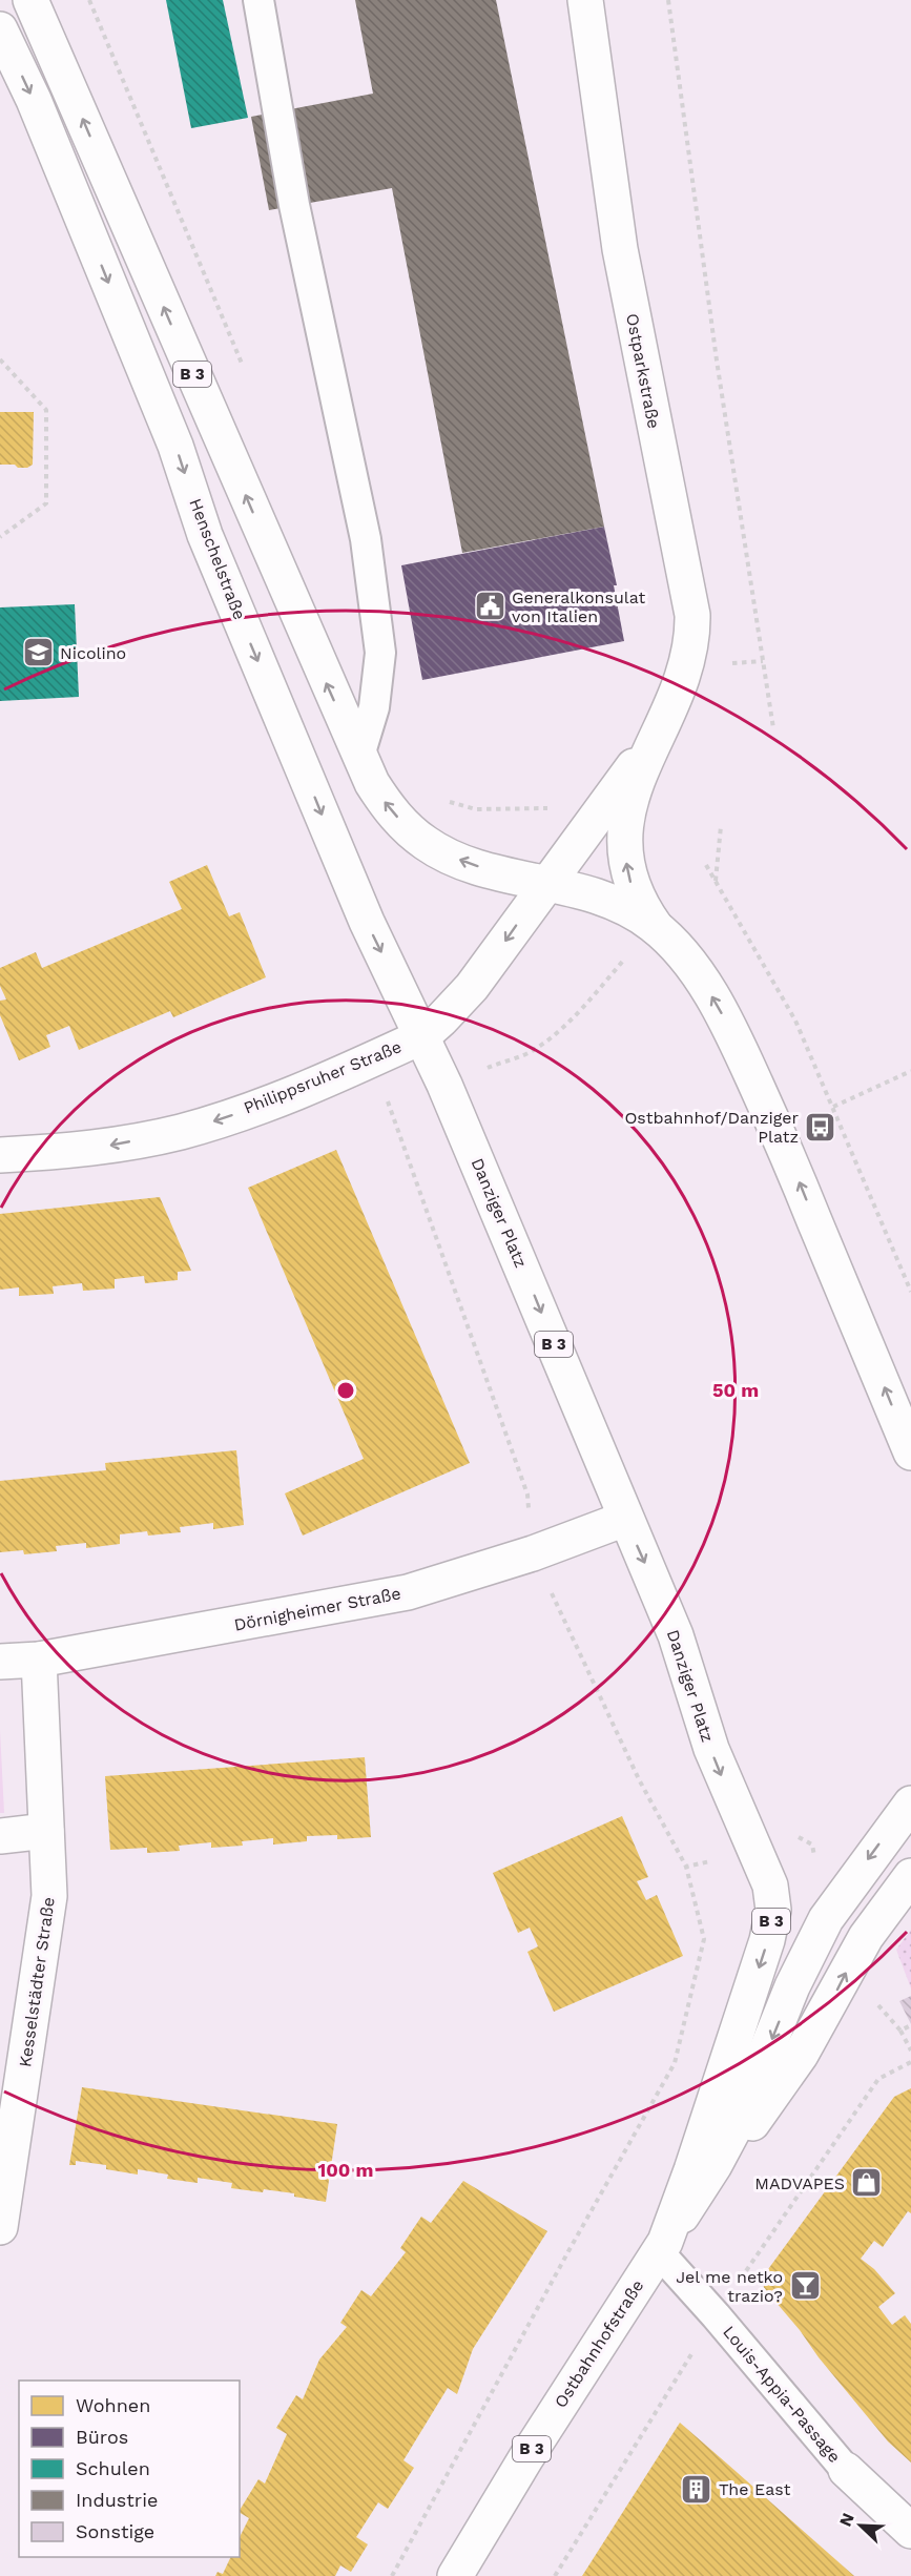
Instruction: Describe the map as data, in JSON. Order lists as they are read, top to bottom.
{
  "streets": {
    "main road": [
      "Ostparkstraße",
      "B 3",
      "Henschelstraße",
      "Philippsruher Straße",
      "Danziger Platz",
      "Dörnigheimer Straße",
      "Kesselstädter Straße",
      "Ostbahnhofstraße",
      "Louis-Appia-Passage"
    ]
  },
  "crossings": [
    ["Ostparkstraße", "B 3"],
    ["Henschelstraße", "Philippsruher Straße"],
    ["Henschelstraße", "Danziger Platz"],
    ["Danziger Platz", "Dörnigheimer Straße"],
    ["Danziger Platz", "Ostbahnhofstraße"],
    ["Danziger Platz", "Louis-Appia-Passage"],
    ["Dörnigheimer Straße", "Kesselstädter Straße"],
    ["Ostbahnhofstraße", "Louis-Appia-Passage"]
  ],
  "one_way": ["Philippsruher Straße"],
  "places": {
    "public building": ["Generalkonsulat von Italien"],
    "school or university": ["Nicolino"],
    "bus stop": ["Ostbahnhof/Danziger Platz"],
    "shop": ["MADVAPES"],
    "bar": ["Jel me netko trazio?"],
    "building": ["The East"]
  },
  "legend": [
    "Wohnen",
    "Büros",
    "Schulen",
    "Industrie",
    "Sonstige"
  ],
  "north": "top left",
  "rings": ["50 m", "100 m"]
}
